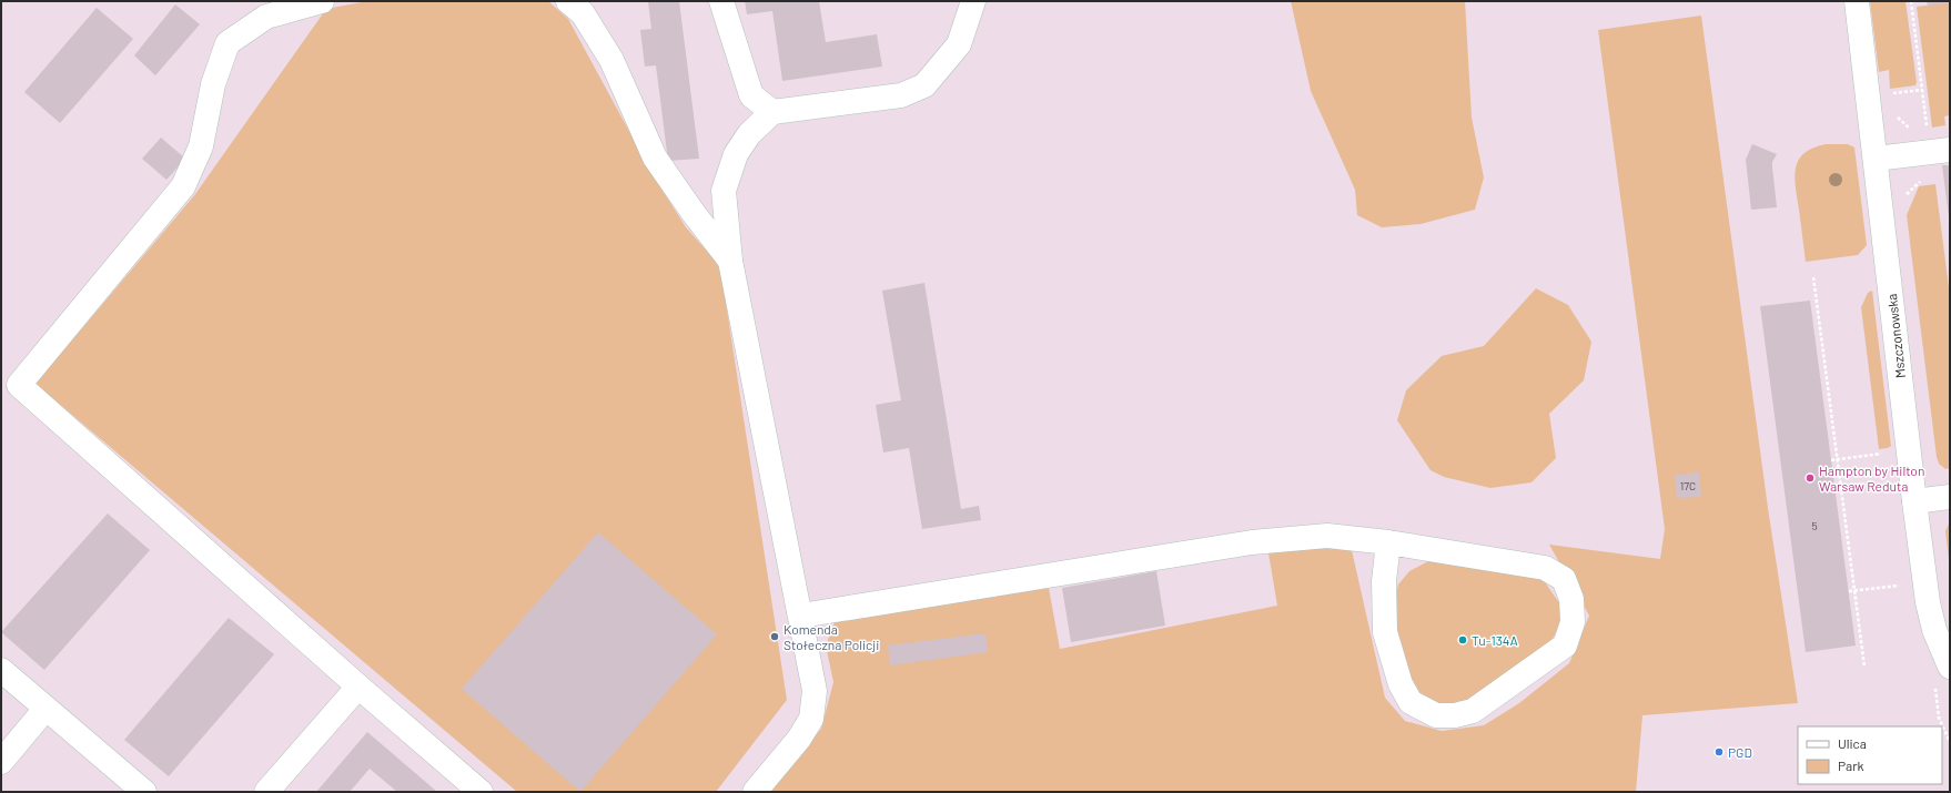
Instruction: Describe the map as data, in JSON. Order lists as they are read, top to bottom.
{
  "streets": {
    "street": ["Mszczonowska"]
  },
  "places": [
    "Hampton by Hilton Warsaw Reduta",
    "Komenda Stołeczna Policji",
    "Tu-134A",
    "PGD"
  ],
  "house_numbers": ["17C", "5"],
  "legend": ["Ulica", "Park"]
}
